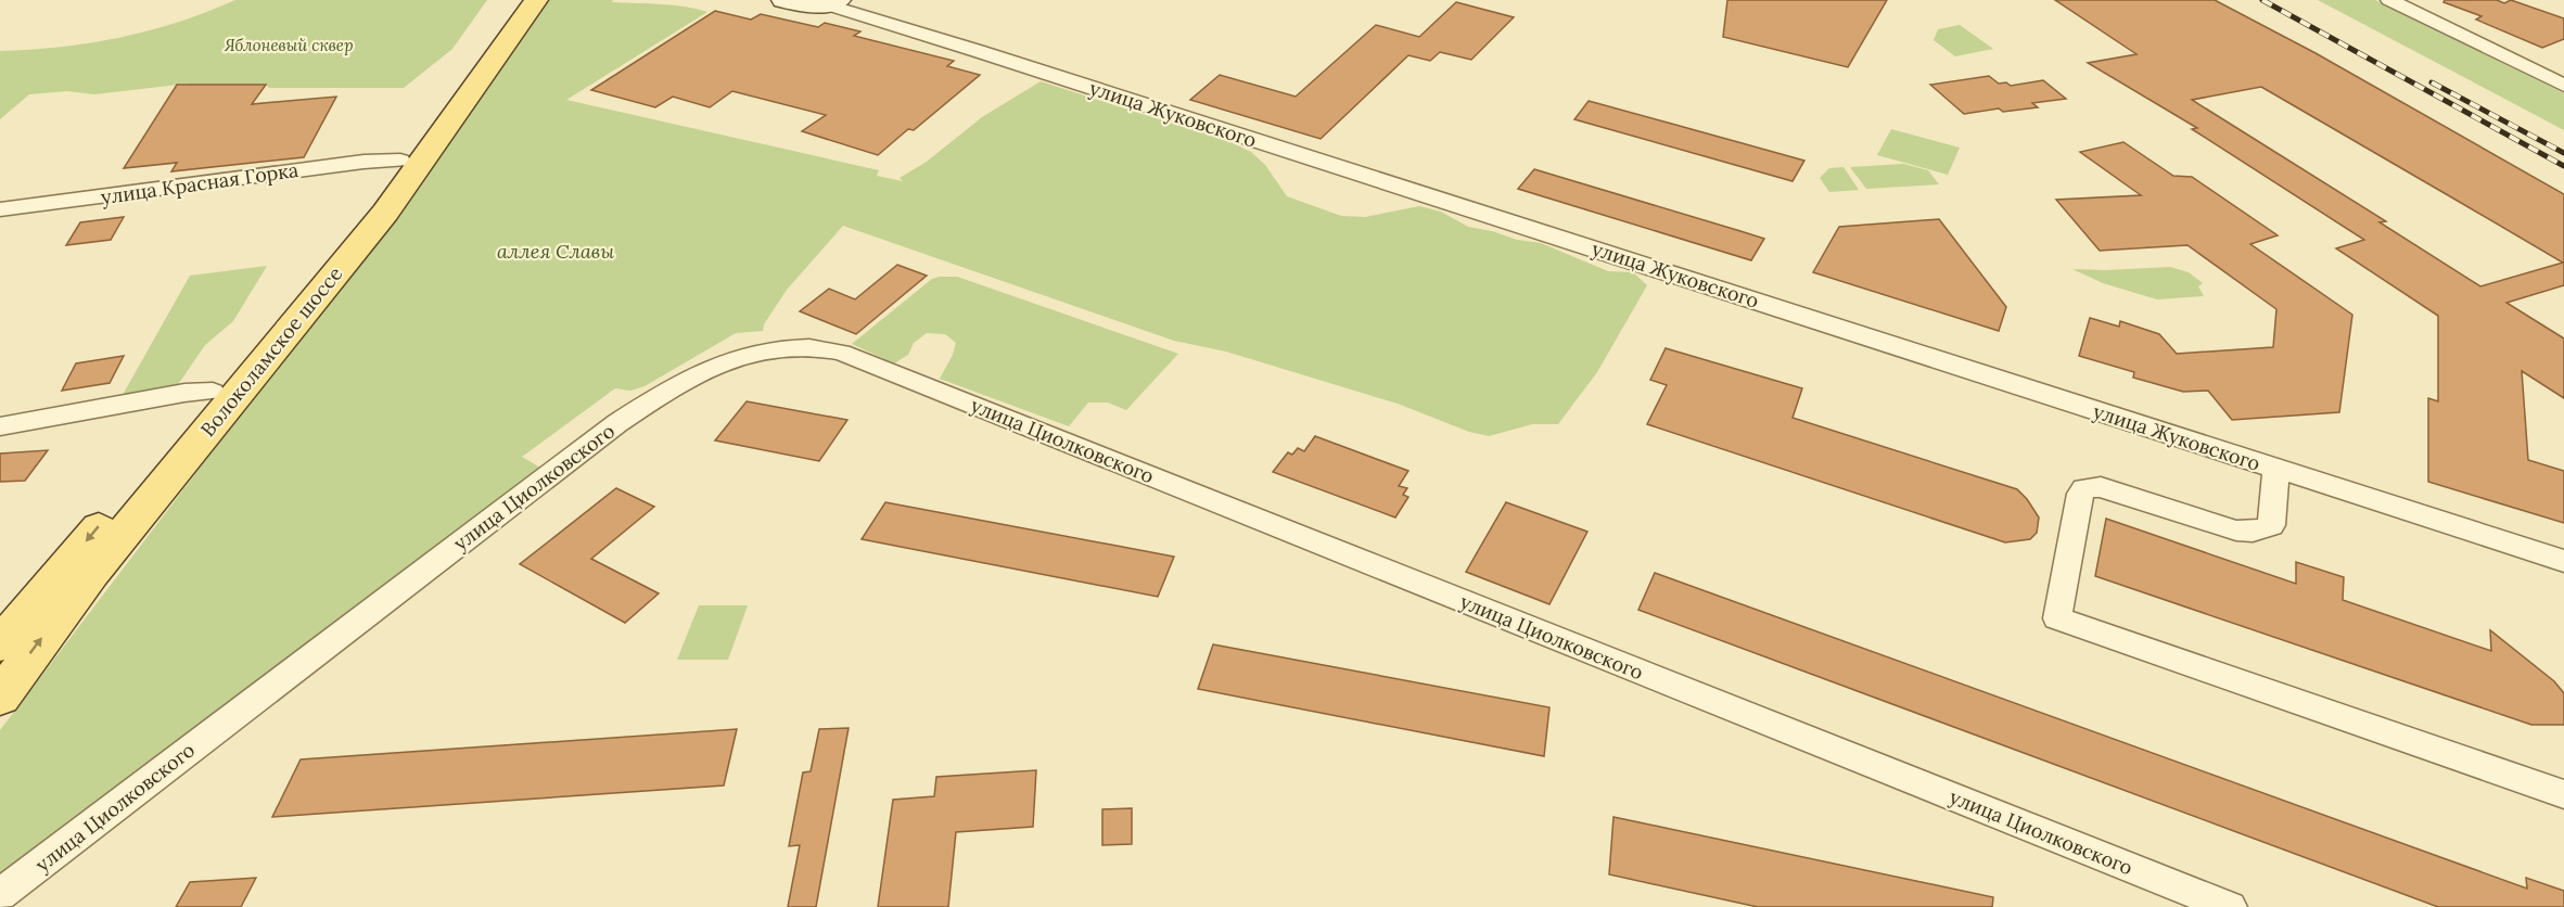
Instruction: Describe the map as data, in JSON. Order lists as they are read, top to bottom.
{
  "streets": {
    "main road": ["Волоколамское шоссе"],
    "street": ["улица Жуковского", "улица Красная Горка", "улица Циолковского"]
  },
  "crossings": [
    ["улица Красная Горка", "Волоколамское шоссе"]
  ],
  "parks": ["Яблоневый сквер", "аллея Славы"]
}
